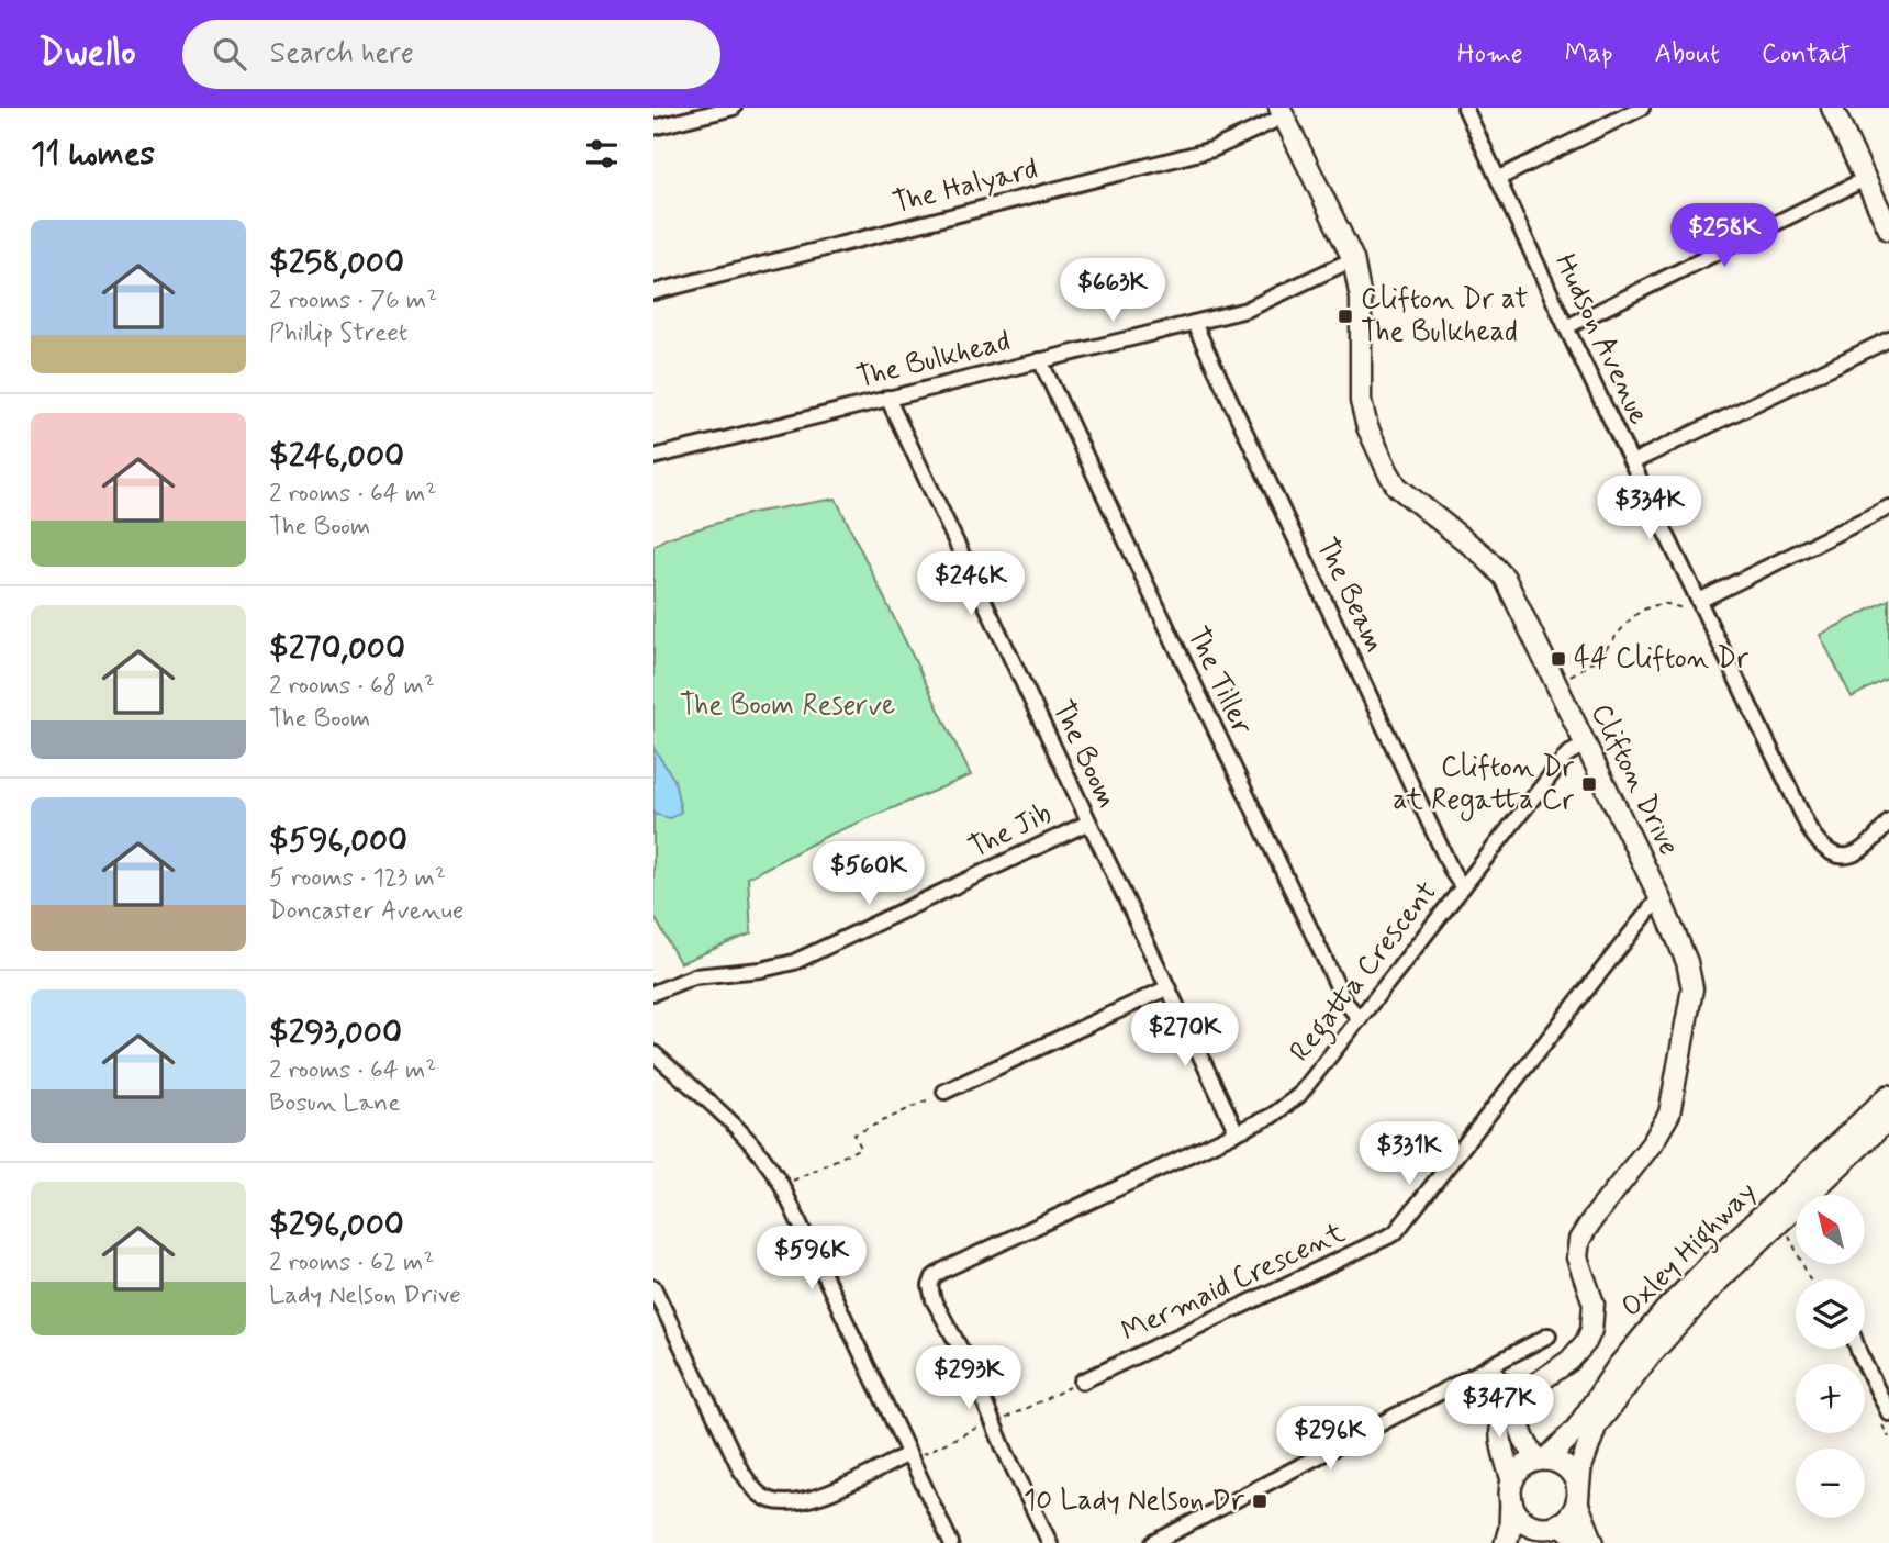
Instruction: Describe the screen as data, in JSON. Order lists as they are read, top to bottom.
{
  "streets": {
    "main road": ["Oxley Highway"],
    "street": [
      "The Halyard",
      "Hudson Avenue",
      "The Bulkhead",
      "The Beam",
      "The Tiller",
      "The Boom",
      "Clifton Drive",
      "The Jib",
      "Regatta Crescent",
      "Mermaid Crescent"
    ]
  },
  "crossings": [
    ["The Halyard", "Clifton Drive"],
    ["The Bulkhead", "The Beam"],
    ["The Bulkhead", "The Tiller"],
    ["The Bulkhead", "The Boom"],
    ["The Bulkhead", "Clifton Drive"],
    ["The Beam", "Regatta Crescent"],
    ["The Tiller", "Regatta Crescent"],
    ["The Boom", "The Jib"],
    ["The Boom", "Regatta Crescent"],
    ["Clifton Drive", "Regatta Crescent"],
    ["Clifton Drive", "Oxley Highway"],
    ["Clifton Drive", "Mermaid Crescent"]
  ],
  "parks": ["The Boom Reserve"],
  "places": {
    "transit": [
      "Clifton Dr at The Bulkhead",
      "44 Clifton Dr",
      "Clifton Dr at Regatta Cr",
      "10 Lady Nelson Dr"
    ]
  },
  "north": "top left",
  "page": {
    "header": "Dwello",
    "search": "Search here",
    "nav": [
      "Home",
      "Map",
      "About",
      "Contact"
    ],
    "heading": "11 homes",
    "list": [
      {
        "name": "$258,000",
        "note": "2 rooms · 76 m² · Phillip Street"
      },
      {
        "name": "$246,000",
        "note": "2 rooms · 64 m² · The Boom"
      },
      {
        "name": "$270,000",
        "note": "2 rooms · 68 m² · The Boom"
      },
      {
        "name": "$596,000",
        "note": "5 rooms · 123 m² · Doncaster Avenue"
      },
      {
        "name": "$293,000",
        "note": "2 rooms · 64 m² · Bosun Lane"
      },
      {
        "name": "$296,000",
        "note": "2 rooms · 62 m² · Lady Nelson Drive"
      }
    ],
    "price": [
      "$258K",
      "$663K",
      "$334K",
      "$246K",
      "$560K",
      "$270K",
      "$331K",
      "$596K",
      "$293K",
      "$347K",
      "$296K"
    ],
    "map_buttons": ["+", "−"]
  }
}
